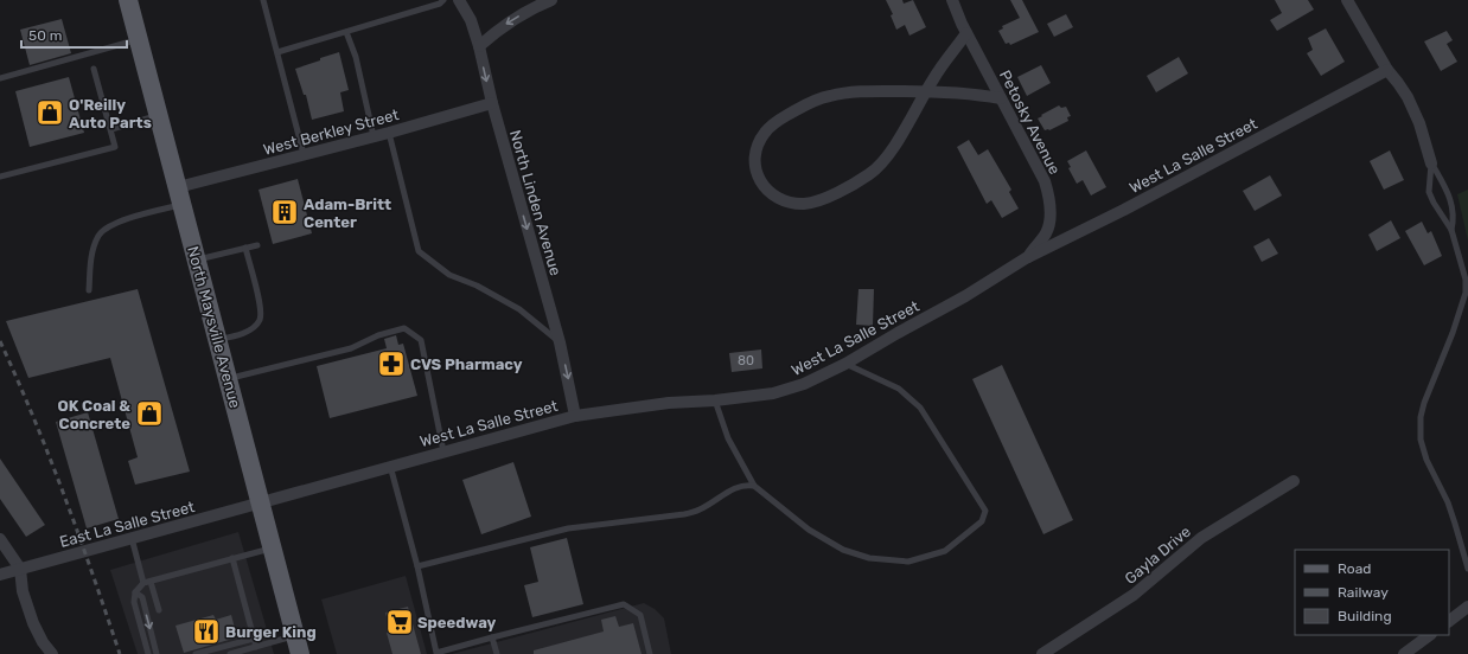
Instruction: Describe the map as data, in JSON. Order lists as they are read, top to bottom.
{
  "streets": {
    "main road": ["North Maysville Avenue"],
    "street": [
      "Petosky Avenue",
      "West Berkley Street",
      "West La Salle Street",
      "North Linden Avenue",
      "East La Salle Street",
      "Gayla Drive"
    ]
  },
  "crossings": [
    ["Petosky Avenue", "West La Salle Street"],
    ["West Berkley Street", "North Linden Avenue"],
    ["West Berkley Street", "North Maysville Avenue"],
    ["West La Salle Street", "North Linden Avenue"],
    ["West La Salle Street", "North Maysville Avenue"],
    ["West La Salle Street", "East La Salle Street"],
    ["North Maysville Avenue", "East La Salle Street"]
  ],
  "one_way": ["North Linden Avenue"],
  "places": {
    "shop": ["O'Reilly Auto Parts", "OK Coal & Concrete"],
    "building": ["Adam-Britt Center"],
    "pharmacy": ["CVS Pharmacy"],
    "supermarket": ["Speedway"],
    "restaurant": ["Burger King"]
  },
  "house_numbers": ["80"],
  "legend": ["Road", "Railway", "Building"],
  "scale_bar": "50 m"
}
